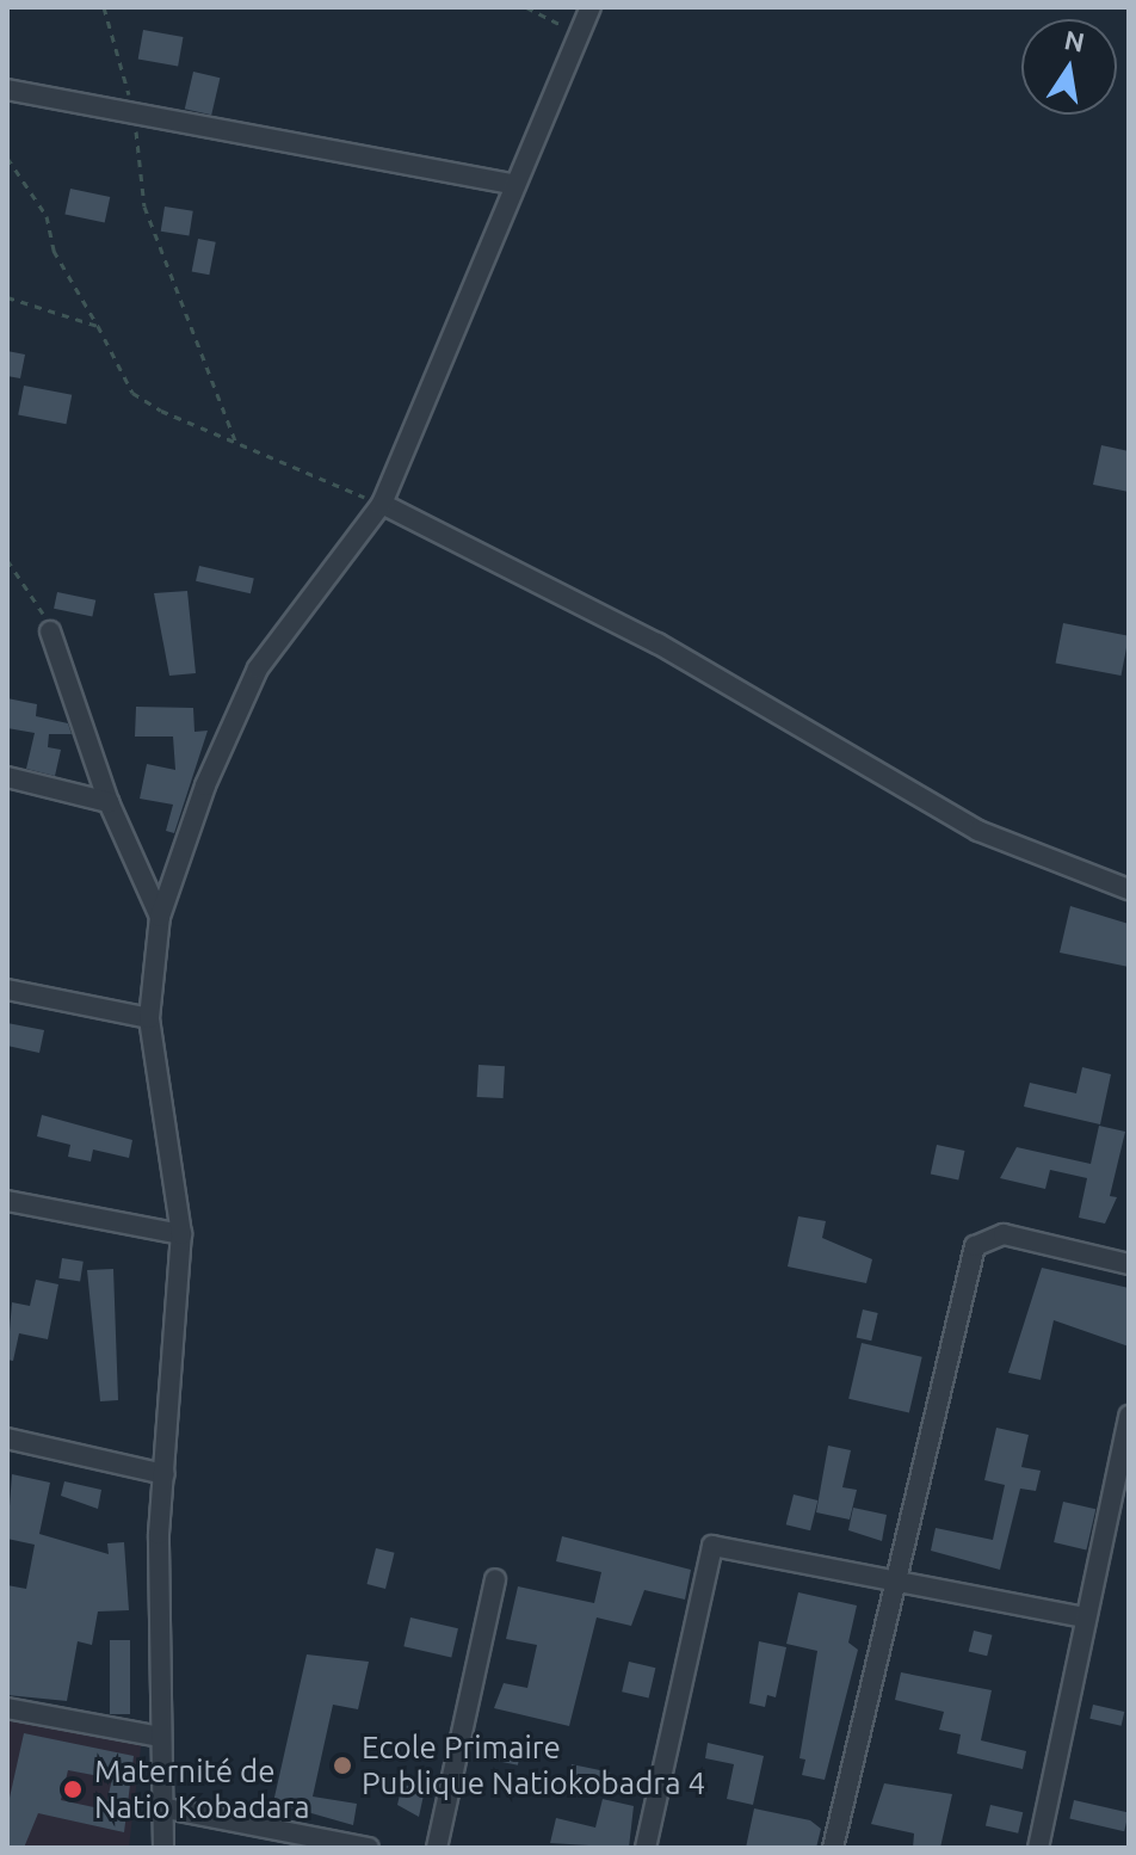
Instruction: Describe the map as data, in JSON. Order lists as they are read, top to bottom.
{
  "places": ["Ecole Primaire Publique Natiokobadra 4", "Maternité de Natio Kobadara"],
  "north": "top"
}
